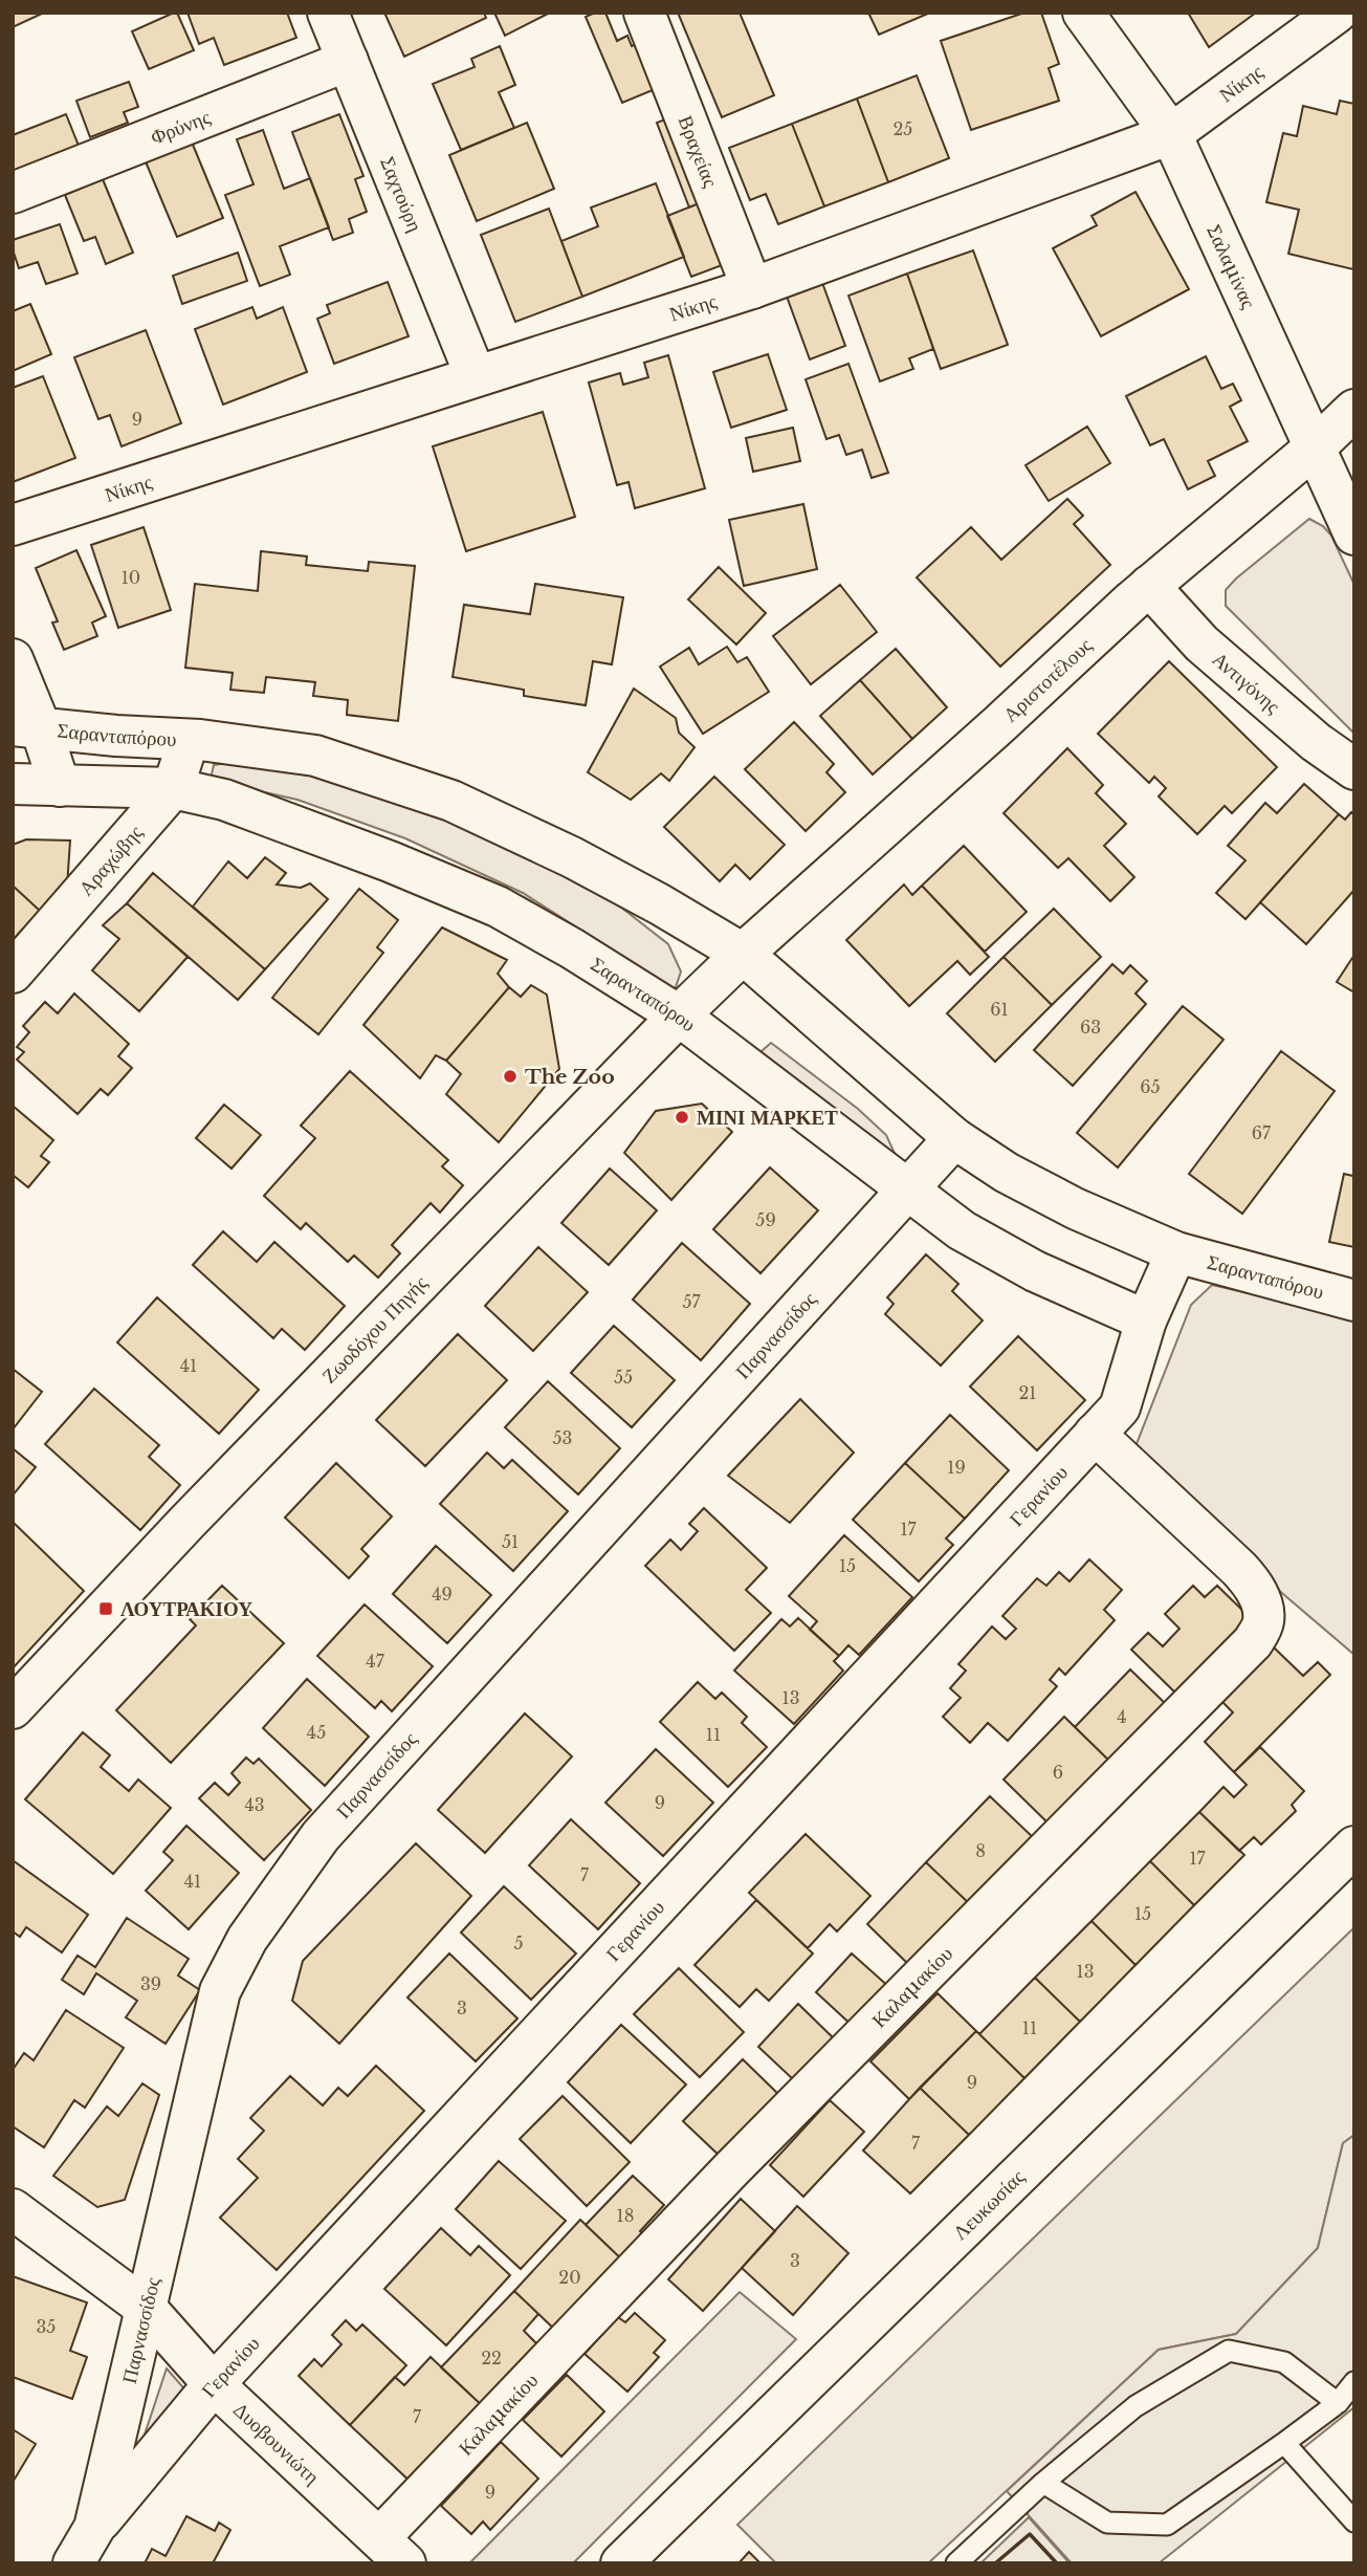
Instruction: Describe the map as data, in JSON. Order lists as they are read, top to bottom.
{
  "streets": {
    "street": [
      "Νίκης",
      "Φρύνης",
      "Βραχείας",
      "Σαχτούρη",
      "Σαλαμίνας",
      "Αριστοτέλους",
      "Αντιγόνης",
      "Σαρανταπόρου",
      "Αραχώβης",
      "Ζωοδόχου Πηγής",
      "Παρνασσίδος",
      "Γερανίου",
      "Καλαμακίου",
      "Λευκωσίας",
      "Δυοβουνιώτη"
    ]
  },
  "crossings": [
    ["Νίκης", "Βραχείας"],
    ["Νίκης", "Σαχτούρη"],
    ["Νίκης", "Σαλαμίνας"],
    ["Φρύνης", "Σαχτούρη"],
    ["Σαλαμίνας", "Αριστοτέλους"],
    ["Αριστοτέλους", "Αντιγόνης"],
    ["Αριστοτέλους", "Σαρανταπόρου"],
    ["Αριστοτέλους", "Ζωοδόχου Πηγής"],
    ["Σαρανταπόρου", "Αραχώβης"],
    ["Σαρανταπόρου", "Ζωοδόχου Πηγής"],
    ["Σαρανταπόρου", "Παρνασσίδος"],
    ["Σαρανταπόρου", "Γερανίου"],
    ["Παρνασσίδος", "Γερανίου"],
    ["Παρνασσίδος", "Δυοβουνιώτη"],
    ["Γερανίου", "Καλαμακίου"],
    ["Γερανίου", "Δυοβουνιώτη"],
    ["Καλαμακίου", "Δυοβουνιώτη"]
  ],
  "places": {
    "other": ["The Zoo", "ΜΙΝΙ ΜΑΡΚΕΤ"],
    "transit": ["ΛΟΥΤΡΑΚΙΟΥ"]
  },
  "house_numbers": [
    "25",
    "9",
    "10",
    "61",
    "63",
    "65",
    "67",
    "59",
    "57",
    "41",
    "55",
    "21",
    "53",
    "19",
    "17",
    "51",
    "15",
    "49",
    "47",
    "13",
    "4",
    "45",
    "11",
    "6",
    "9",
    "43",
    "8",
    "17",
    "7",
    "41",
    "15",
    "5",
    "13",
    "39",
    "3",
    "11",
    "9",
    "7",
    "18",
    "3",
    "20",
    "35",
    "22",
    "7",
    "9"
  ]
}
